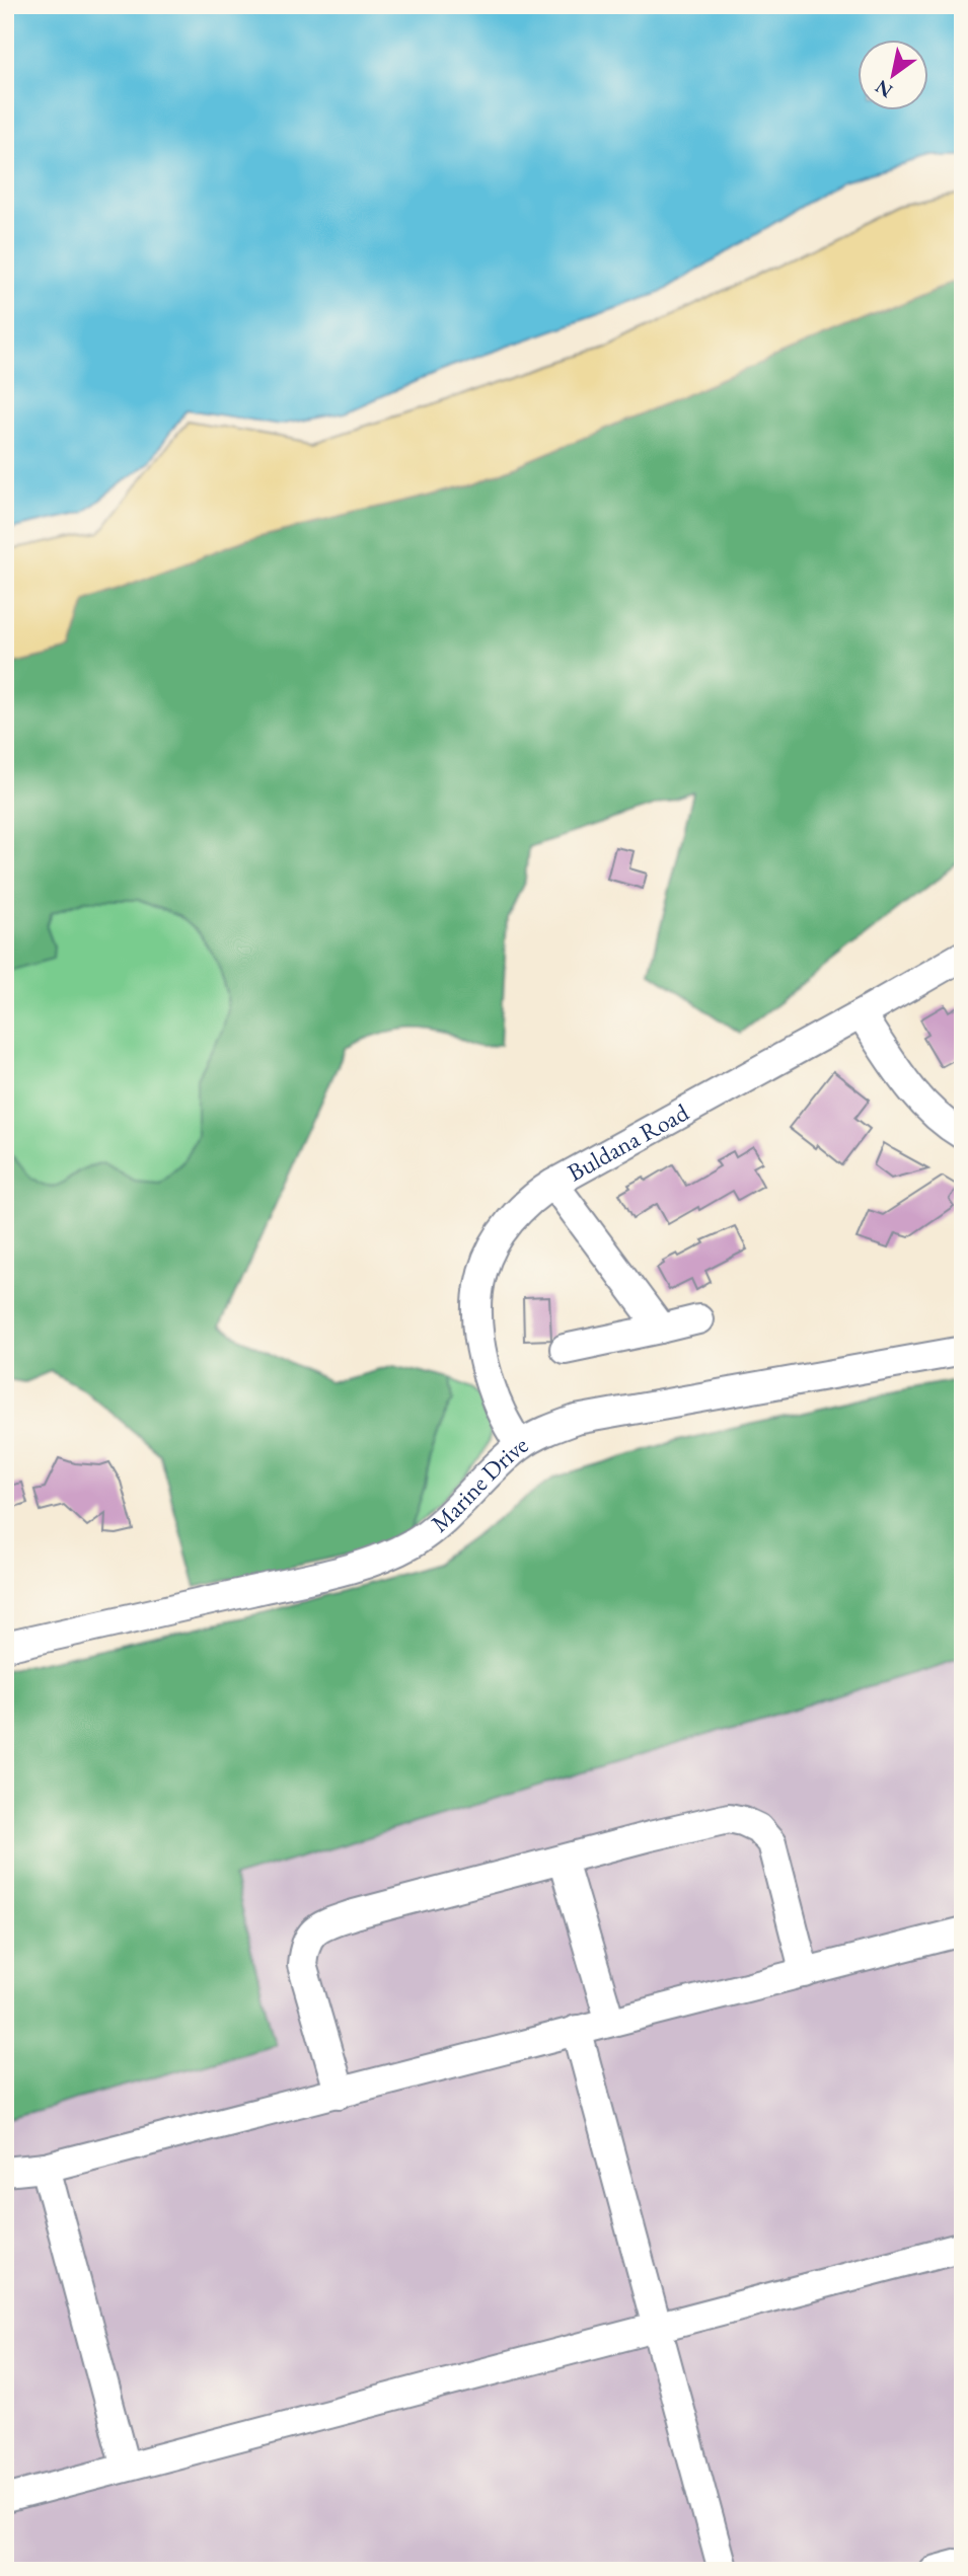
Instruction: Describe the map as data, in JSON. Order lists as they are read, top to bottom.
{
  "streets": {
    "street": ["Buldana Road", "Marine Drive"]
  },
  "crossings": [
    ["Buldana Road", "Marine Drive"]
  ],
  "north": "bottom left"
}
